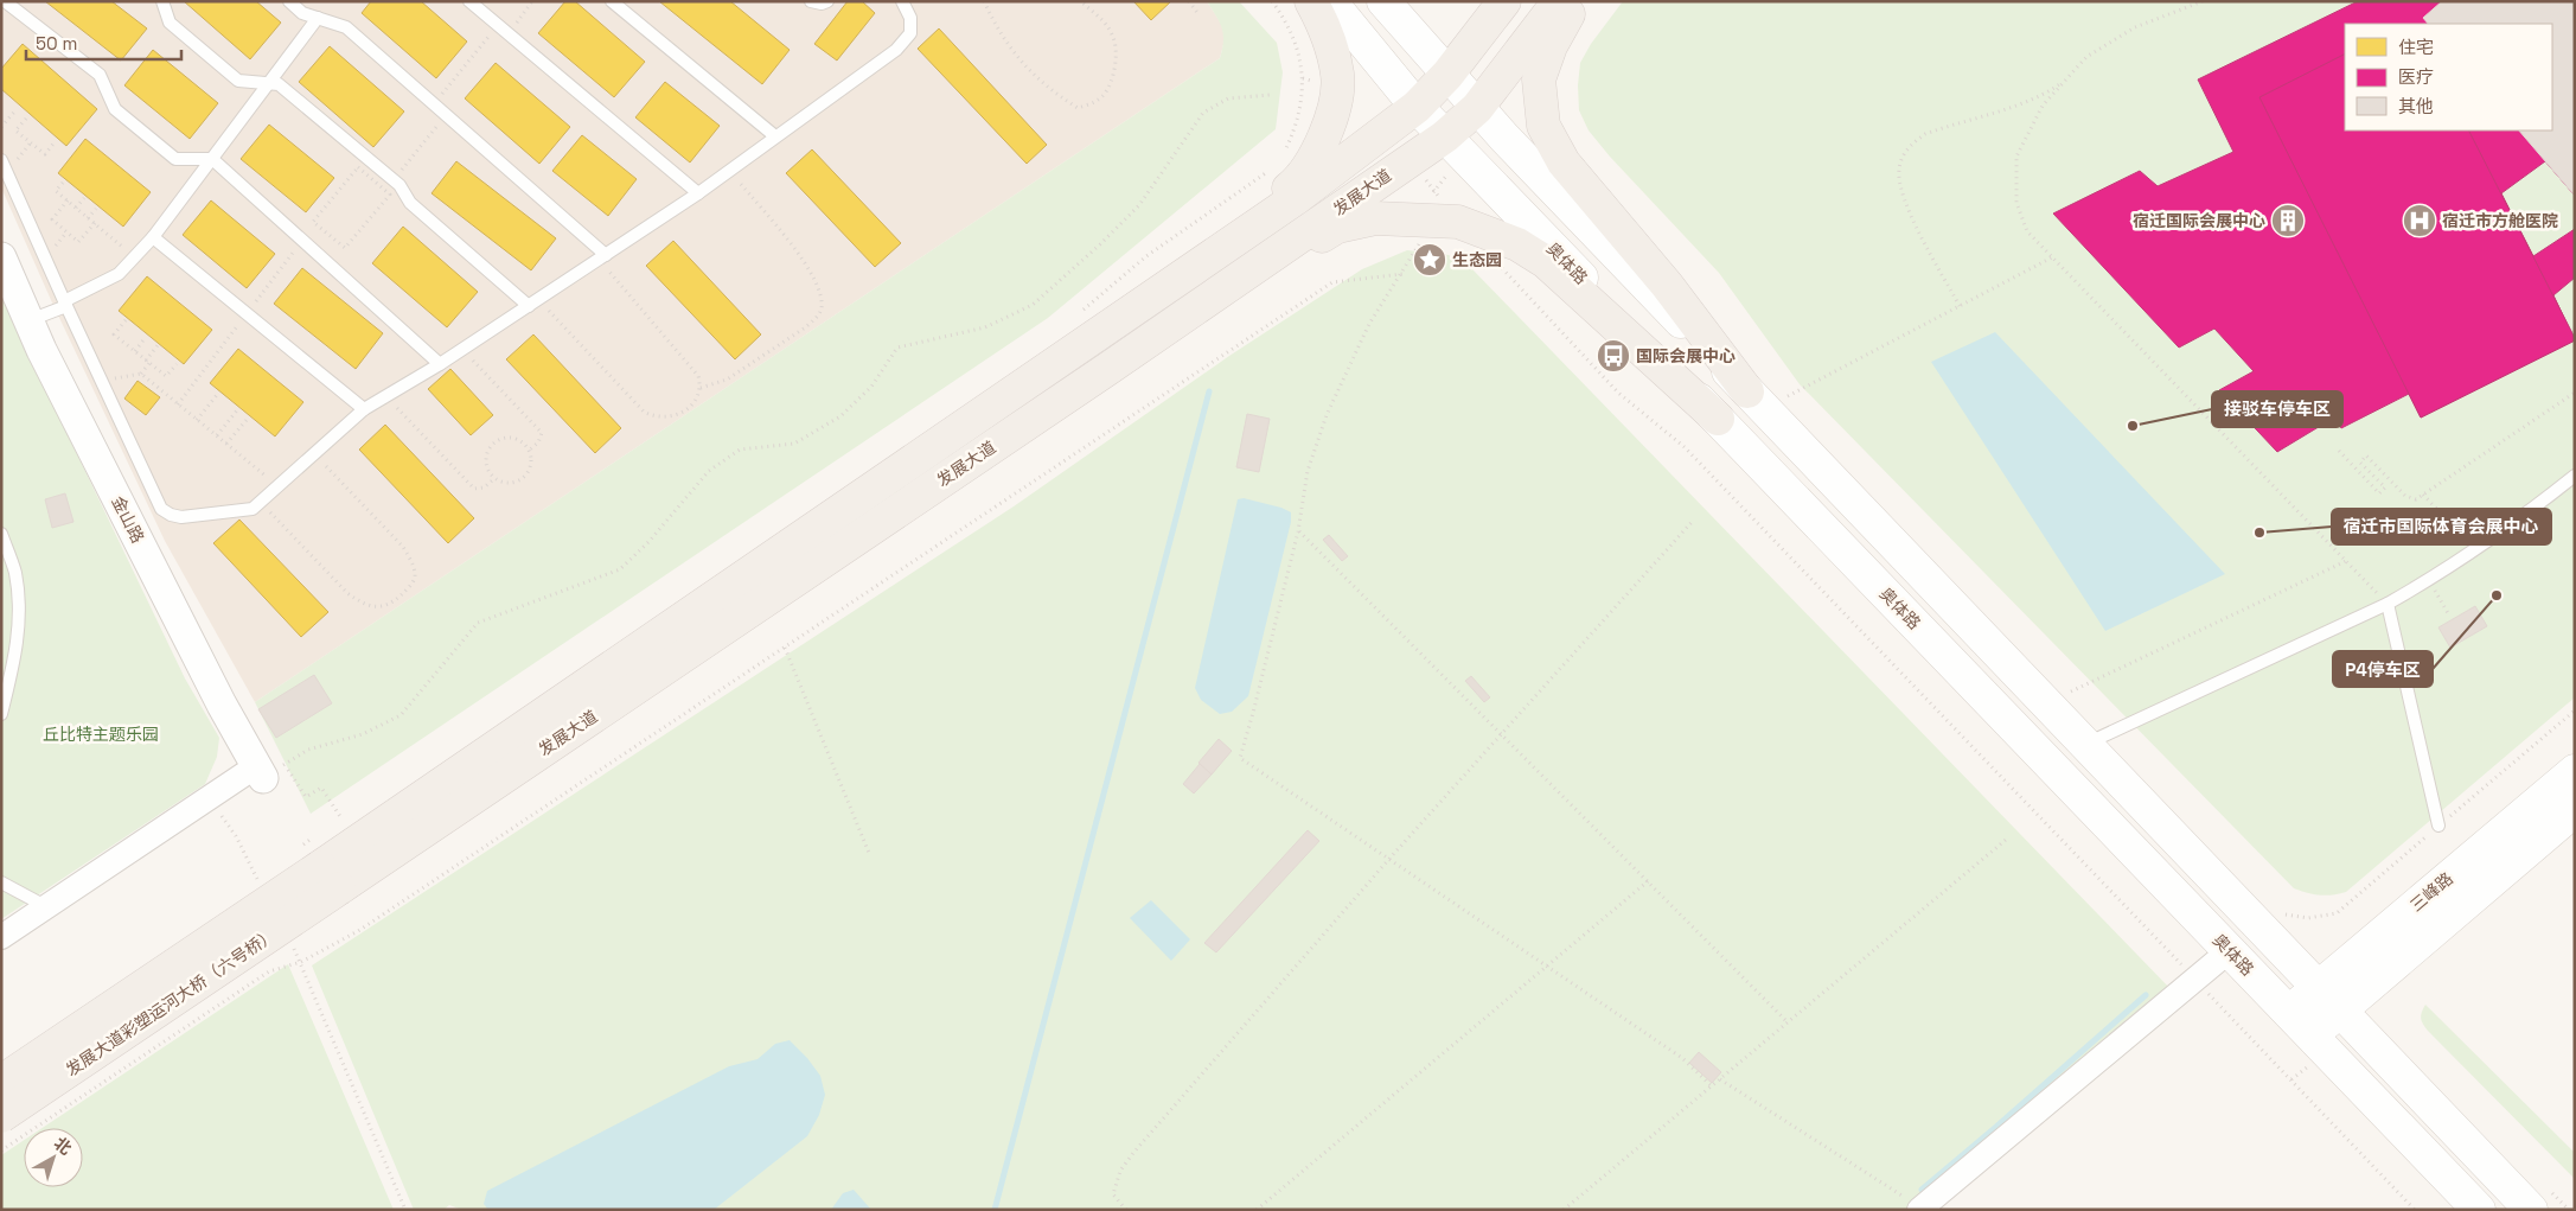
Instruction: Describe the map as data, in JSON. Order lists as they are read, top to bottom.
{
  "streets": {
    "main road": [
      "发展大道",
      "奥体路",
      "三峰路",
      "发展大道彩塑运河大桥（六号桥）"
    ],
    "street": ["金山路"]
  },
  "crossings": [
    ["发展大道", "奥体路"],
    ["发展大道", "发展大道彩塑运河大桥（六号桥）"],
    ["奥体路", "三峰路"]
  ],
  "parks": ["丘比特主题乐园"],
  "places": {
    "building": ["宿迁国际会展中心"],
    "hospital": ["宿迁市方舱医院"],
    "place": ["生态园"],
    "bus stop": ["国际会展中心"],
    "other": ["接驳车停车区", "宿迁市国际体育会展中心", "P4停车区"]
  },
  "legend": ["住宅", "医疗", "其他"],
  "scale_bar": "50 m",
  "north": "top right"
}
